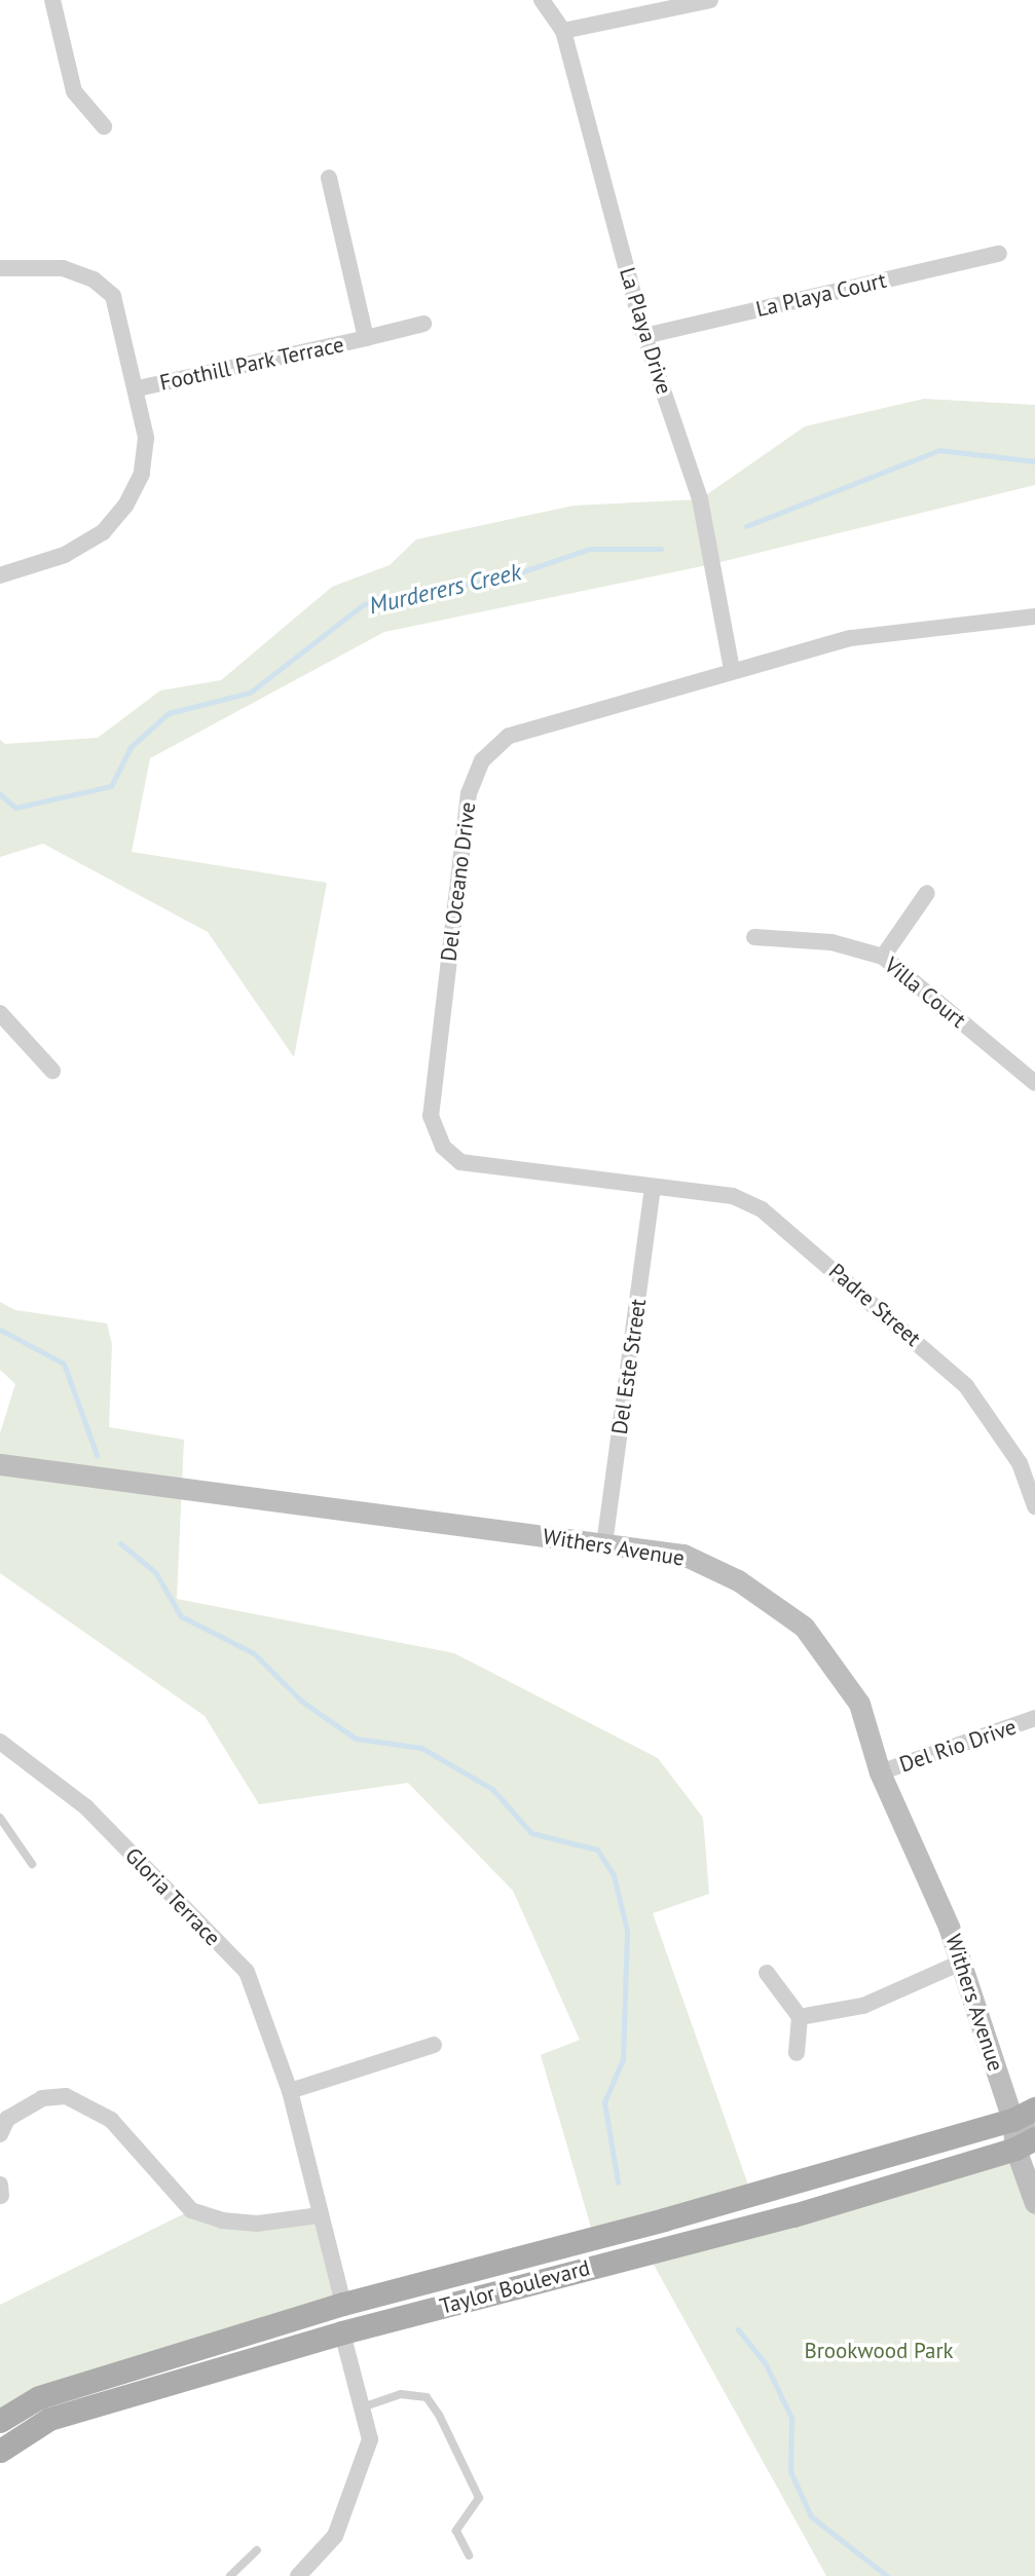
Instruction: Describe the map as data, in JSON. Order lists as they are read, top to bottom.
{
  "streets": {
    "main road": ["Taylor Boulevard"],
    "street": [
      "La Playa Court",
      "La Playa Drive",
      "Foothill Park Terrace",
      "Del Oceano Drive",
      "Villa Court",
      "Padre Street",
      "Del Este Street",
      "Withers Avenue",
      "Del Rio Drive",
      "Gloria Terrace"
    ]
  },
  "crossings": [
    ["La Playa Court", "La Playa Drive"],
    ["La Playa Drive", "Del Oceano Drive"],
    ["Del Oceano Drive", "Padre Street"],
    ["Del Oceano Drive", "Del Este Street"],
    ["Padre Street", "Del Este Street"],
    ["Del Este Street", "Withers Avenue"],
    ["Withers Avenue", "Del Rio Drive"],
    ["Withers Avenue", "Taylor Boulevard"],
    ["Gloria Terrace", "Taylor Boulevard"]
  ],
  "water": ["Murderers Creek"],
  "parks": ["Brookwood Park"]
}
